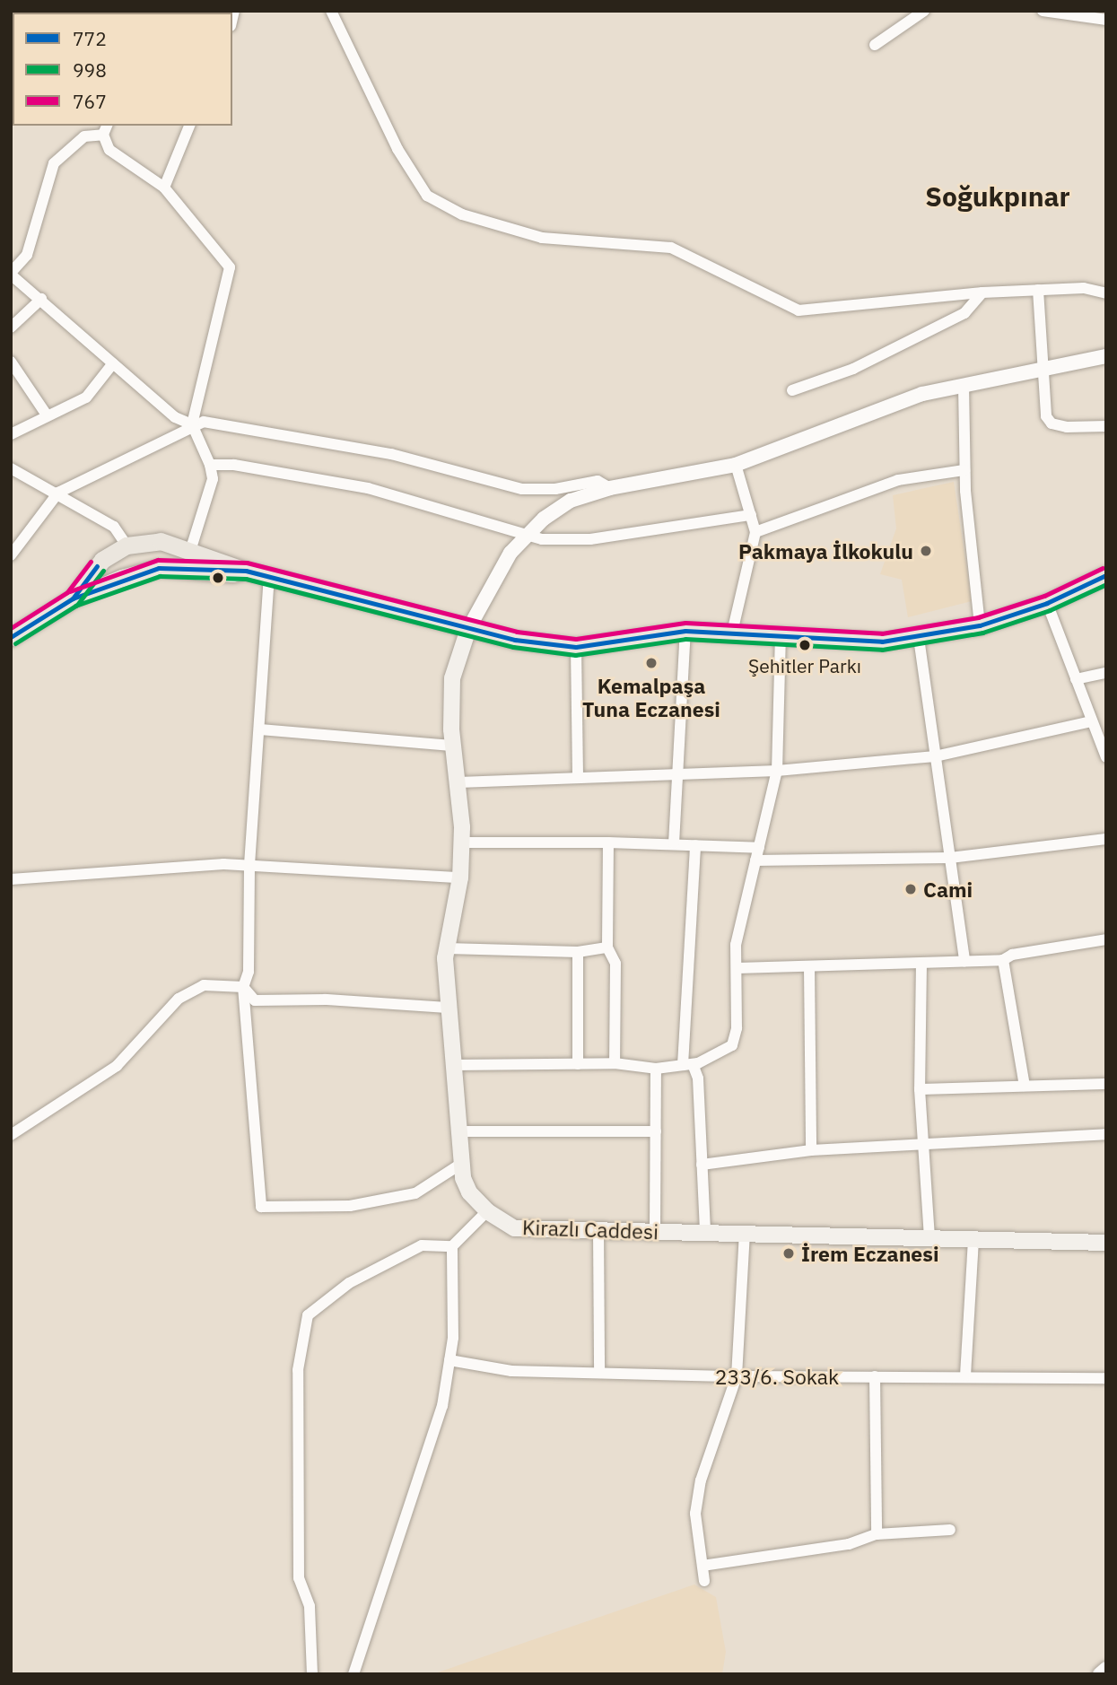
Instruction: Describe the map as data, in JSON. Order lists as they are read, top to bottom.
{
  "streets": {
    "main road": ["Kirazlı Caddesi"],
    "street": ["233/6. Sokak"]
  },
  "districts": ["Soğukpınar"],
  "places": [
    "Pakmaya İlkokulu",
    "Şehitler Parkı",
    "Kemalpaşa Tuna Eczanesi",
    "Cami",
    "İrem Eczanesi"
  ],
  "lines": ["transit line 767", "transit line 772", "transit line 998"],
  "legend": ["772", "998", "767"]
}
